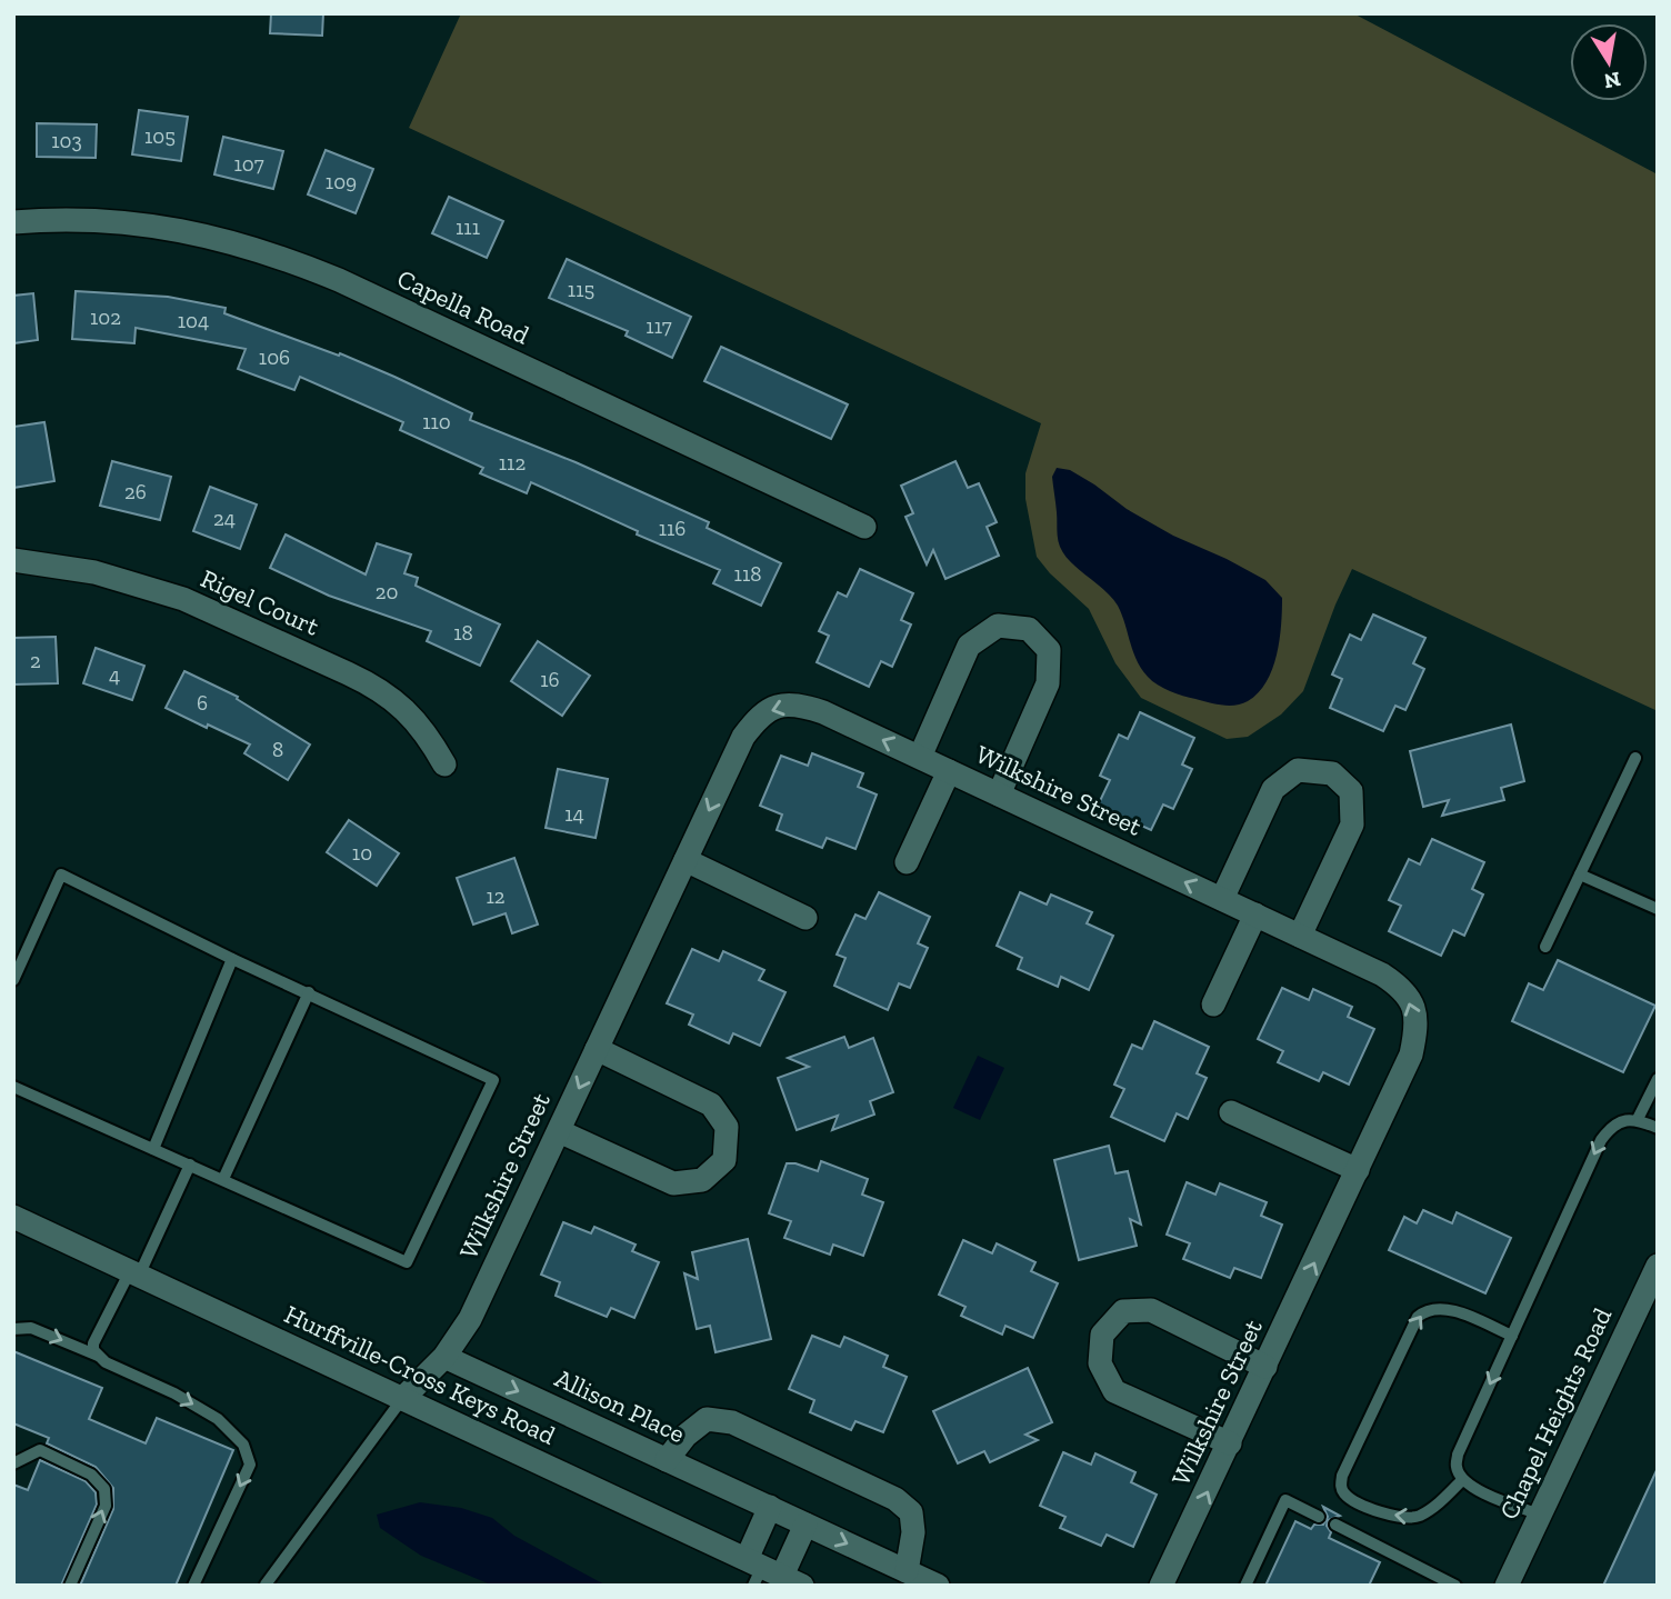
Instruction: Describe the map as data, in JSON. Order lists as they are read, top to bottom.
{
  "streets": {
    "street": [
      "Capella Road",
      "Rigel Court",
      "Wilkshire Street",
      "Hurffville-Cross Keys Road",
      "Allison Place",
      "Chapel Heights Road"
    ]
  },
  "crossings": [
    ["Wilkshire Street", "Hurffville-Cross Keys Road"],
    ["Wilkshire Street", "Allison Place"]
  ],
  "one_way": ["Allison Place"],
  "house_numbers": [
    "105",
    "103",
    "107",
    "109",
    "111",
    "115",
    "102",
    "104",
    "117",
    "106",
    "110",
    "112",
    "26",
    "24",
    "116",
    "118",
    "20",
    "18",
    "2",
    "4",
    "16",
    "6",
    "8",
    "14",
    "10",
    "12"
  ],
  "north": "bottom"
}
